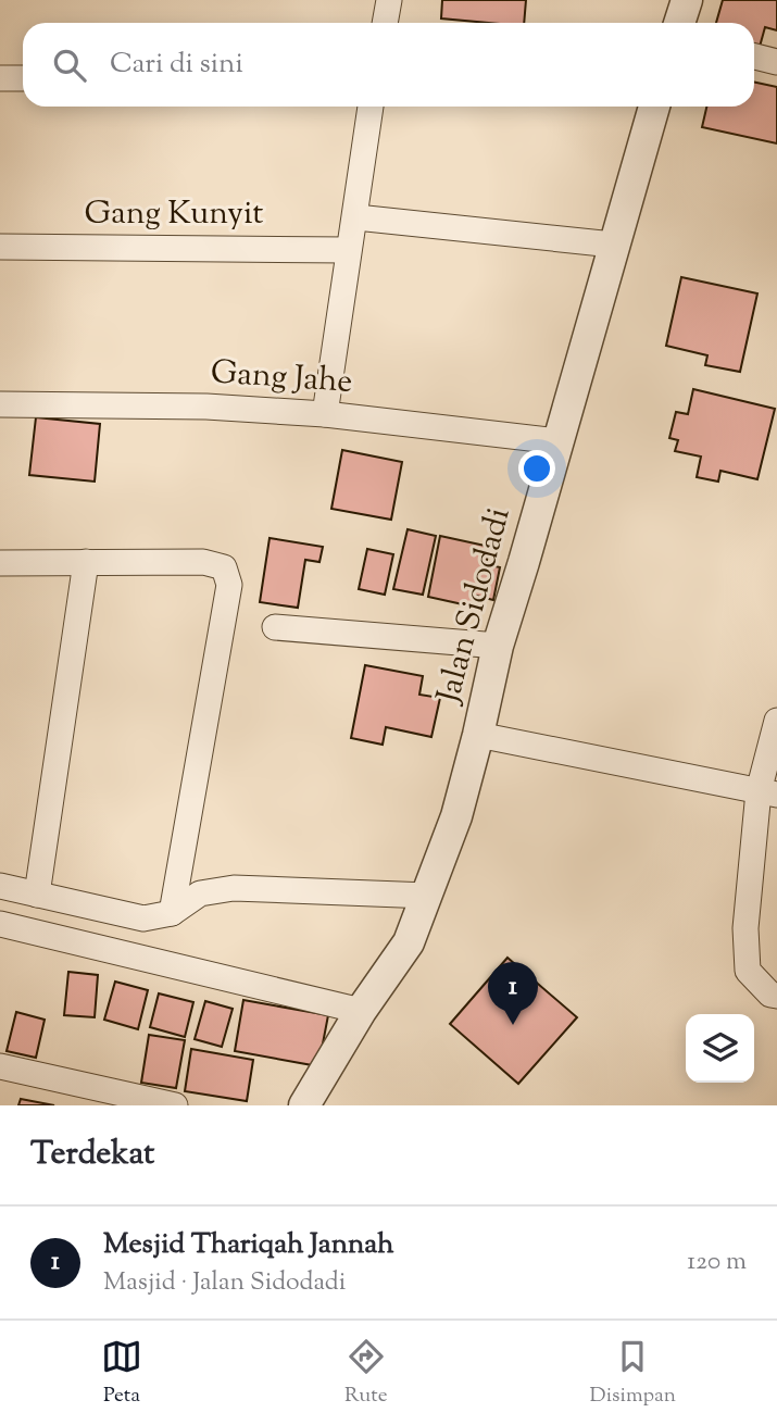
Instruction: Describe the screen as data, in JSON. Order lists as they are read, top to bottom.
{
  "streets": {
    "street": ["Gang Kunyit", "Gang Jahe", "Jalan Sidodadi"]
  },
  "crossings": [
    ["Gang Jahe", "Jalan Sidodadi"]
  ],
  "page": {
    "search": "Cari di sini",
    "pins": "1",
    "heading": "Terdekat",
    "list": [
      {
        "mark": "1",
        "name": "Mesjid Thariqah Jannah",
        "note": "Masjid · Jalan Sidodadi",
        "value": "120 m"
      }
    ],
    "nav": ["Peta", "Rute", "Disimpan"]
  }
}
